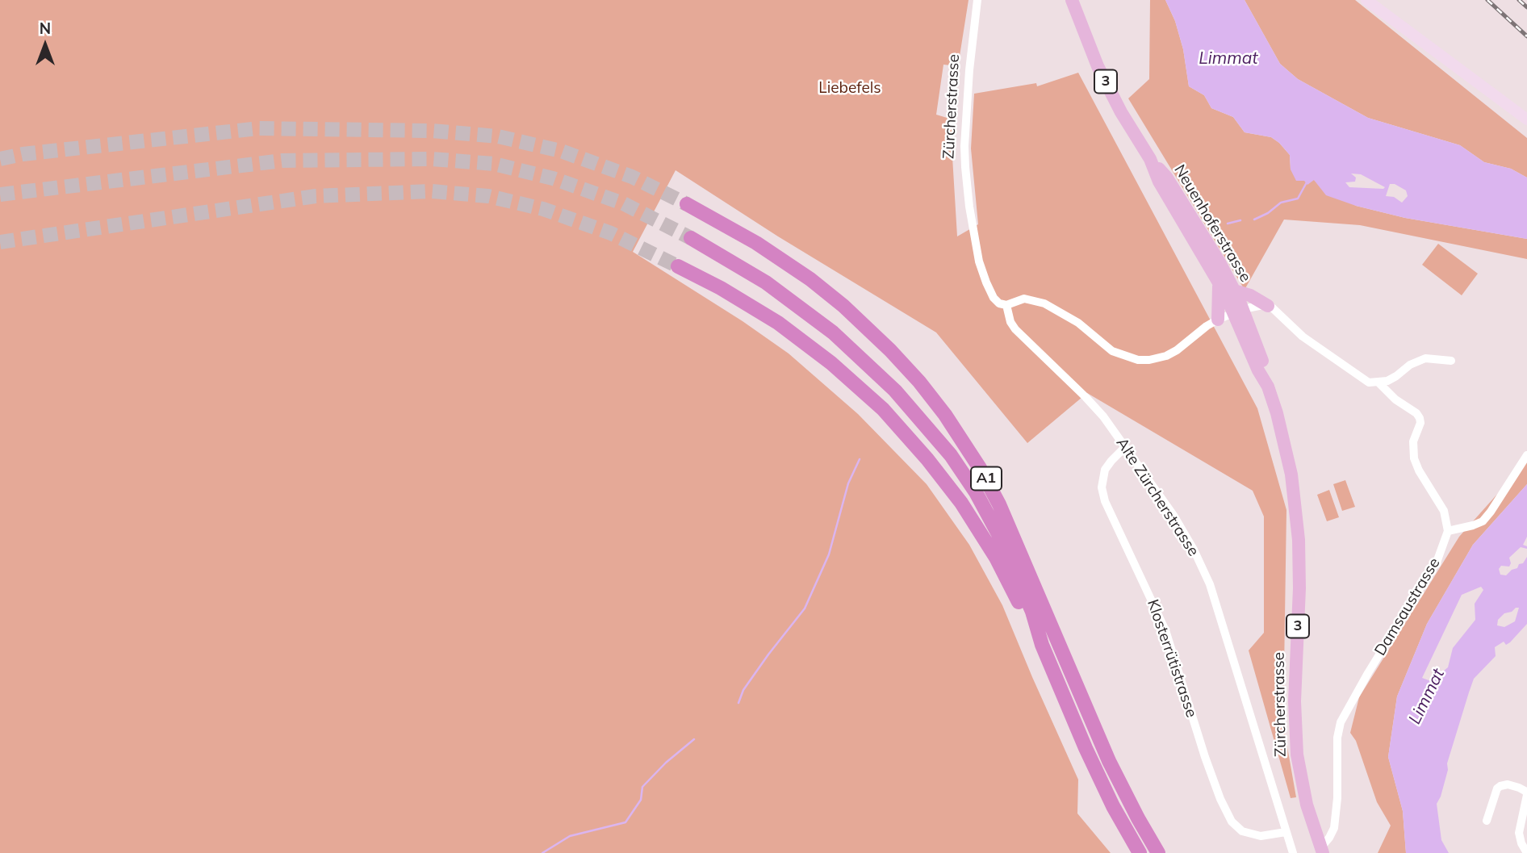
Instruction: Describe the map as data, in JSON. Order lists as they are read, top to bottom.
{
  "streets": {
    "highway": ["A1"],
    "main road": ["3", "Zürcherstrasse", "Neuenhoferstrasse"],
    "street": ["Alte Zürcherstrasse", "Damsaustrasse", "Klosterrütistrasse"]
  },
  "crossings": [
    ["Zürcherstrasse", "Neuenhoferstrasse"],
    ["Zürcherstrasse", "Alte Zürcherstrasse"],
    ["Zürcherstrasse", "Damsaustrasse"],
    ["Alte Zürcherstrasse", "Klosterrütistrasse"]
  ],
  "water": ["Limmat"],
  "parks": ["Liebefels"],
  "north": "top"
}
